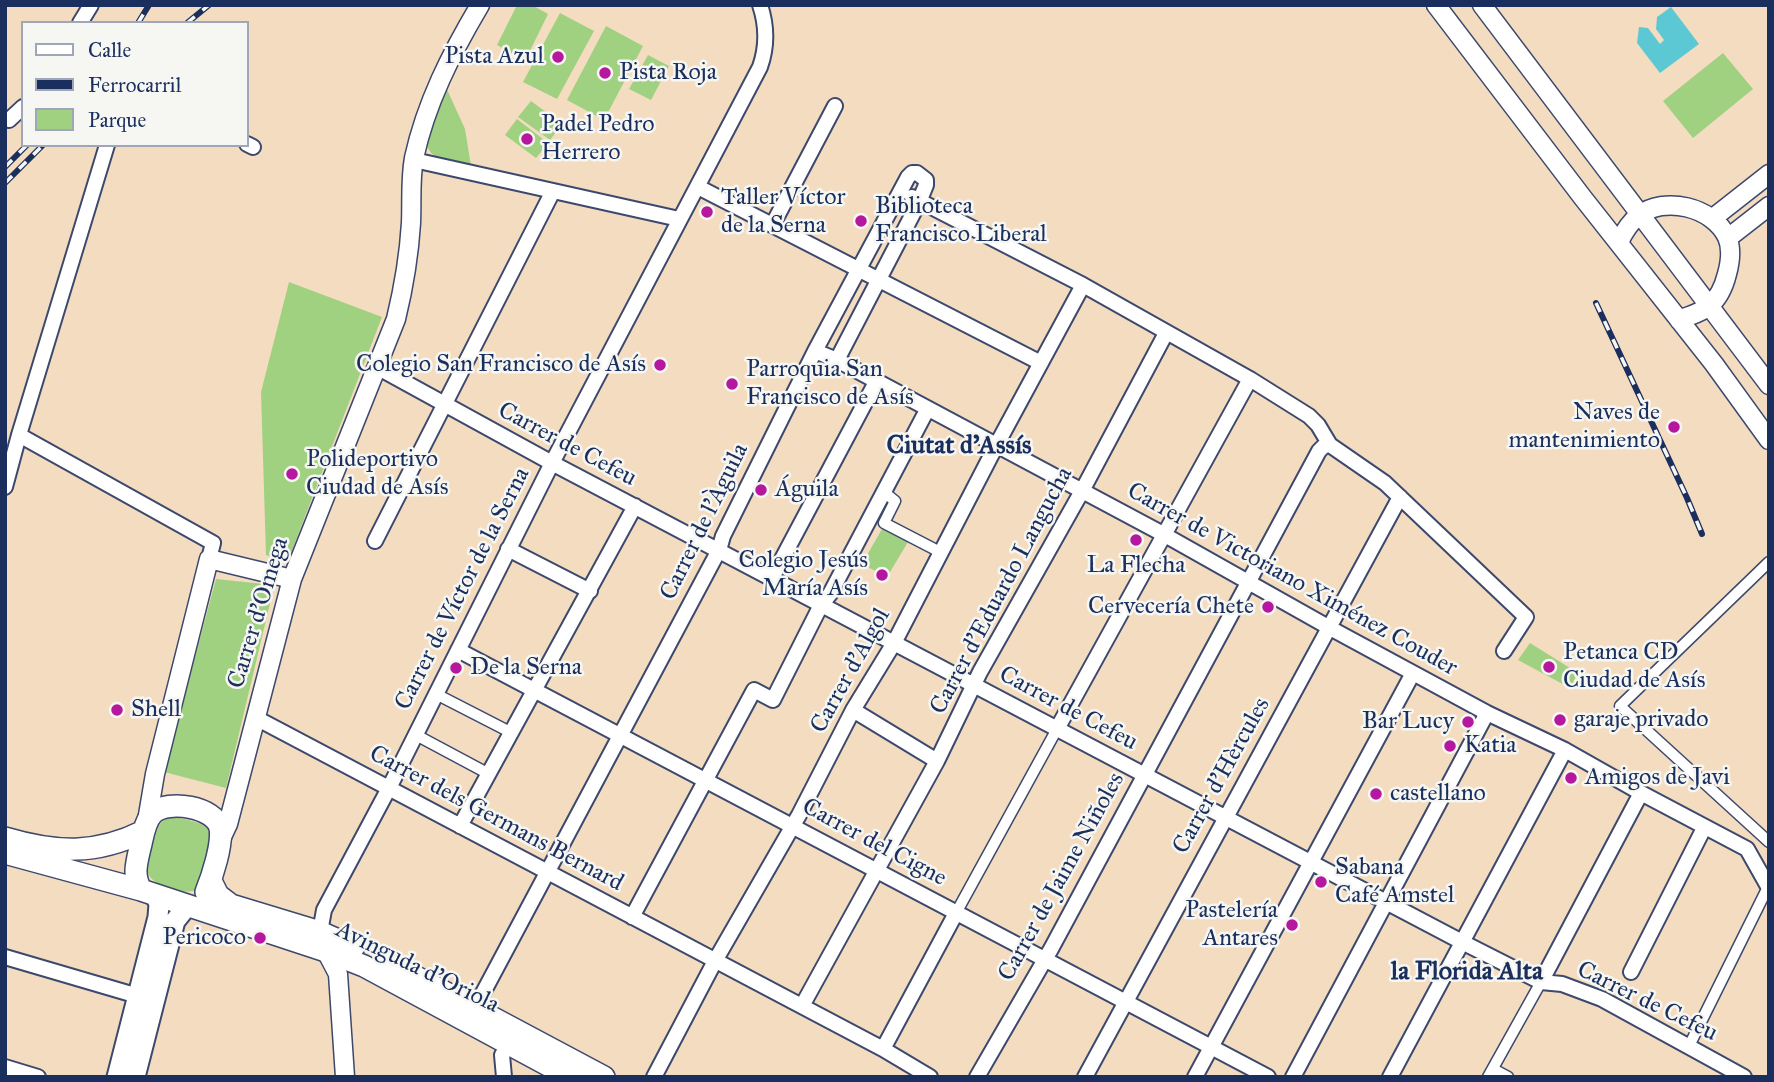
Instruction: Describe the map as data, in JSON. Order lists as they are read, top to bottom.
{
  "streets": {
    "main road": ["Carrer d'Omega", "Avinguda d'Oriola"],
    "street": [
      "Carrer de Cefeu",
      "Carrer de l'Àguila",
      "Carrer de Victoriano Ximénez Couder",
      "Carrer de Víctor de la Serna",
      "Carrer d'Eduardo Langucha",
      "Carrer d'Algol",
      "Carrer d'Hèrcules",
      "Carrer dels Germans Bernard",
      "Carrer del Cigne",
      "Carrer de Jaime Niñoles"
    ]
  },
  "crossings": [
    ["Carrer de Cefeu", "Carrer de l'Àguila"],
    ["Carrer de Cefeu", "Carrer de Víctor de la Serna"],
    ["Carrer de Cefeu", "Carrer d'Eduardo Langucha"],
    ["Carrer de Cefeu", "Carrer d'Omega"],
    ["Carrer de Cefeu", "Carrer d'Algol"],
    ["Carrer de Cefeu", "Carrer d'Hèrcules"],
    ["Carrer de Cefeu", "Carrer de Jaime Niñoles"],
    ["Carrer de l'Àguila", "Carrer de Victoriano Ximénez Couder"],
    ["Carrer de l'Àguila", "Carrer dels Germans Bernard"],
    ["Carrer de l'Àguila", "Carrer del Cigne"],
    ["Carrer de l'Àguila", "Avinguda d'Oriola"],
    ["Carrer de Victoriano Ximénez Couder", "Carrer d'Eduardo Langucha"],
    ["Carrer de Victoriano Ximénez Couder", "Carrer d'Algol"],
    ["Carrer de Victoriano Ximénez Couder", "Carrer d'Hèrcules"],
    ["Carrer de Victoriano Ximénez Couder", "Carrer de Jaime Niñoles"],
    ["Carrer de Víctor de la Serna", "Carrer dels Germans Bernard"],
    ["Carrer de Víctor de la Serna", "Carrer del Cigne"],
    ["Carrer de Víctor de la Serna", "Avinguda d'Oriola"],
    ["Carrer d'Eduardo Langucha", "Carrer dels Germans Bernard"],
    ["Carrer d'Eduardo Langucha", "Carrer del Cigne"],
    ["Carrer d'Omega", "Carrer dels Germans Bernard"],
    ["Carrer d'Omega", "Avinguda d'Oriola"],
    ["Carrer d'Algol", "Carrer dels Germans Bernard"],
    ["Carrer d'Algol", "Carrer del Cigne"],
    ["Carrer d'Hèrcules", "Carrer del Cigne"],
    ["Carrer del Cigne", "Carrer de Jaime Niñoles"]
  ],
  "districts": ["Ciutat d'Assís", "la Florida Alta"],
  "places": [
    "Pista Azul",
    "Pista Roja",
    "Padel Pedro Herrero",
    "Taller Víctor de la Serna",
    "Biblioteca Francisco Liberal",
    "Colegio San Francisco de Asís",
    "Parroquia San Francisco de Asís",
    "Naves de mantenimiento",
    "Polideportivo Ciudad de Asís",
    "Águila",
    "La Flecha",
    "Colegio Jesús María Asís",
    "Cervecería Chete",
    "Petanca CD Ciudad de Asís",
    "De la Serna",
    "Shell",
    "garaje privado",
    "Bar Lucy",
    "Katia",
    "Amigos de Javi",
    "castellano",
    "Sabana Café Amstel",
    "Pastelería Antares",
    "Pericoco"
  ],
  "legend": ["Calle", "Ferrocarril", "Parque"]
}
